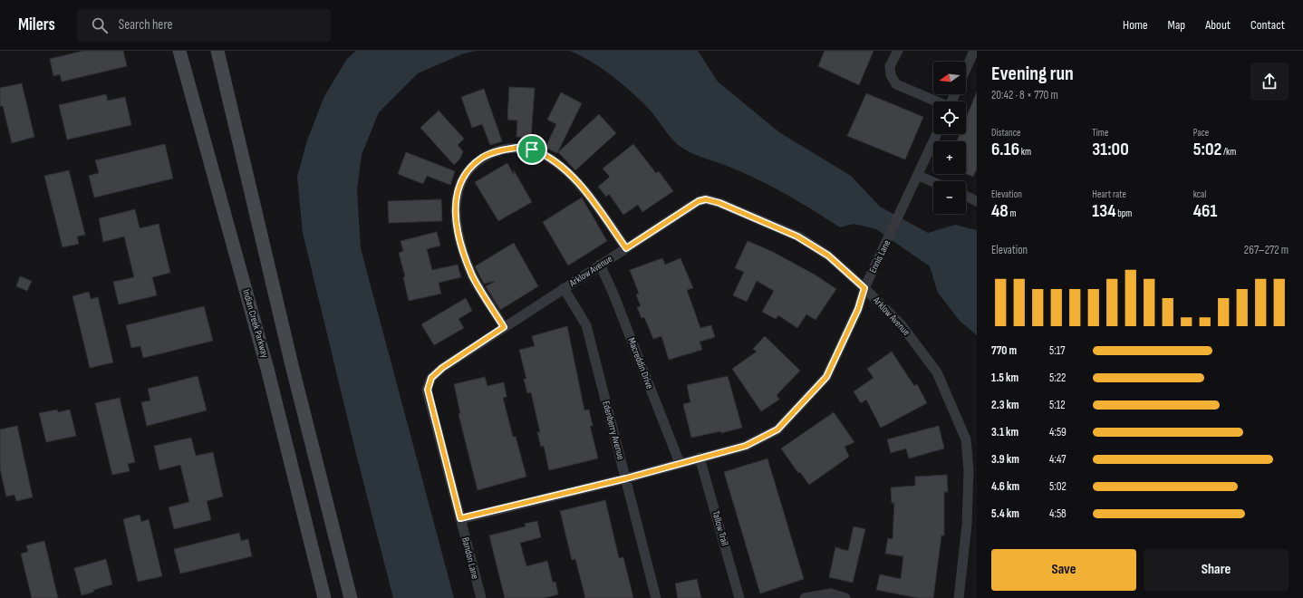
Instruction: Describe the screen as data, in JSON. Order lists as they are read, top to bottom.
{
  "streets": {
    "street": [
      "Ennis Lane",
      "Arklow Avenue",
      "Indian Creek Parkway",
      "Macreddin Drive",
      "Edenberry Avenue",
      "Tallow Trail",
      "Bandon Lane"
    ]
  },
  "crossings": [
    ["Ennis Lane", "Arklow Avenue"],
    ["Ennis Lane", "Macreddin Drive"],
    ["Ennis Lane", "Edenberry Avenue"],
    ["Ennis Lane", "Tallow Trail"],
    ["Ennis Lane", "Bandon Lane"],
    ["Arklow Avenue", "Macreddin Drive"],
    ["Arklow Avenue", "Edenberry Avenue"],
    ["Arklow Avenue", "Bandon Lane"],
    ["Edenberry Avenue", "Bandon Lane"]
  ],
  "north": "left",
  "page": {
    "header": "Milers",
    "search": "Search here",
    "nav": [
      "Home",
      "Map",
      "About",
      "Contact"
    ],
    "heading": ["Evening run", "20:42 · 8 × 770 m"],
    "map_buttons": ["+", "−"],
    "stats": [
      ["Distance", "6.16 km"],
      ["Time", "31:00"],
      ["Pace", "5:02 /km"],
      ["Elevation", "48 m"],
      ["Heart rate", "134 bpm"],
      ["kcal", "461"]
    ],
    "chart": ["Elevation", "267–272 m"],
    "list": [
      {
        "name": "770 m",
        "note": "5:17"
      },
      {
        "name": "1.5 km",
        "note": "5:22"
      },
      {
        "name": "2.3 km",
        "note": "5:12"
      },
      {
        "name": "3.1 km",
        "note": "4:59"
      },
      {
        "name": "3.9 km",
        "note": "4:47"
      },
      {
        "name": "4.6 km",
        "note": "5:02"
      },
      {
        "name": "5.4 km",
        "note": "4:58"
      }
    ],
    "buttons": ["Save", "Share"]
  }
}
